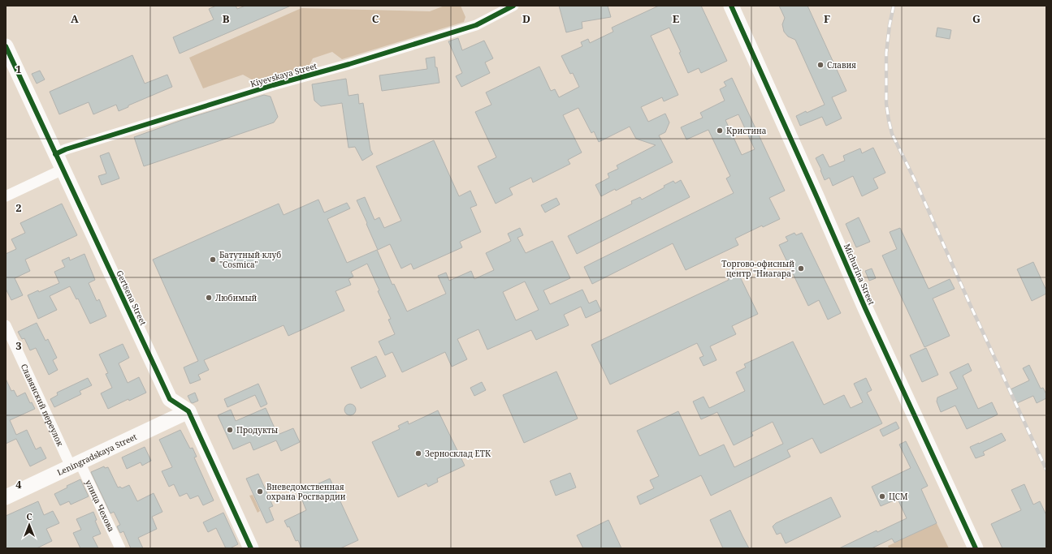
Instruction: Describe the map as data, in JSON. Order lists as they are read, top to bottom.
{
  "streets": {
    "street": [
      "Kiyevskaya Street",
      "Michurina Street",
      "Gertsena Street",
      "Славянский переулок",
      "Leningradskaya Street",
      "улица Чехова"
    ]
  },
  "crossings": [
    ["Kiyevskaya Street", "Gertsena Street"],
    ["Славянский переулок", "Leningradskaya Street"],
    ["Славянский переулок", "улица Чехова"],
    ["Leningradskaya Street", "улица Чехова"]
  ],
  "places": [
    "Славия",
    "Кристина",
    "Батутный клуб \"Cosmica\"",
    "Торгово-офисный центр \"Ниагара\"",
    "Любимый",
    "Продукты",
    "Зерносклад ЕТК",
    "Вневедомственная охрана Росгвардии",
    "ЦСМ"
  ],
  "north": "top",
  "grid": {
    "columns": [
      "A",
      "B",
      "C",
      "D",
      "E",
      "F",
      "G"
    ],
    "rows": [
      "1",
      "2",
      "3",
      "4"
    ]
  }
}
